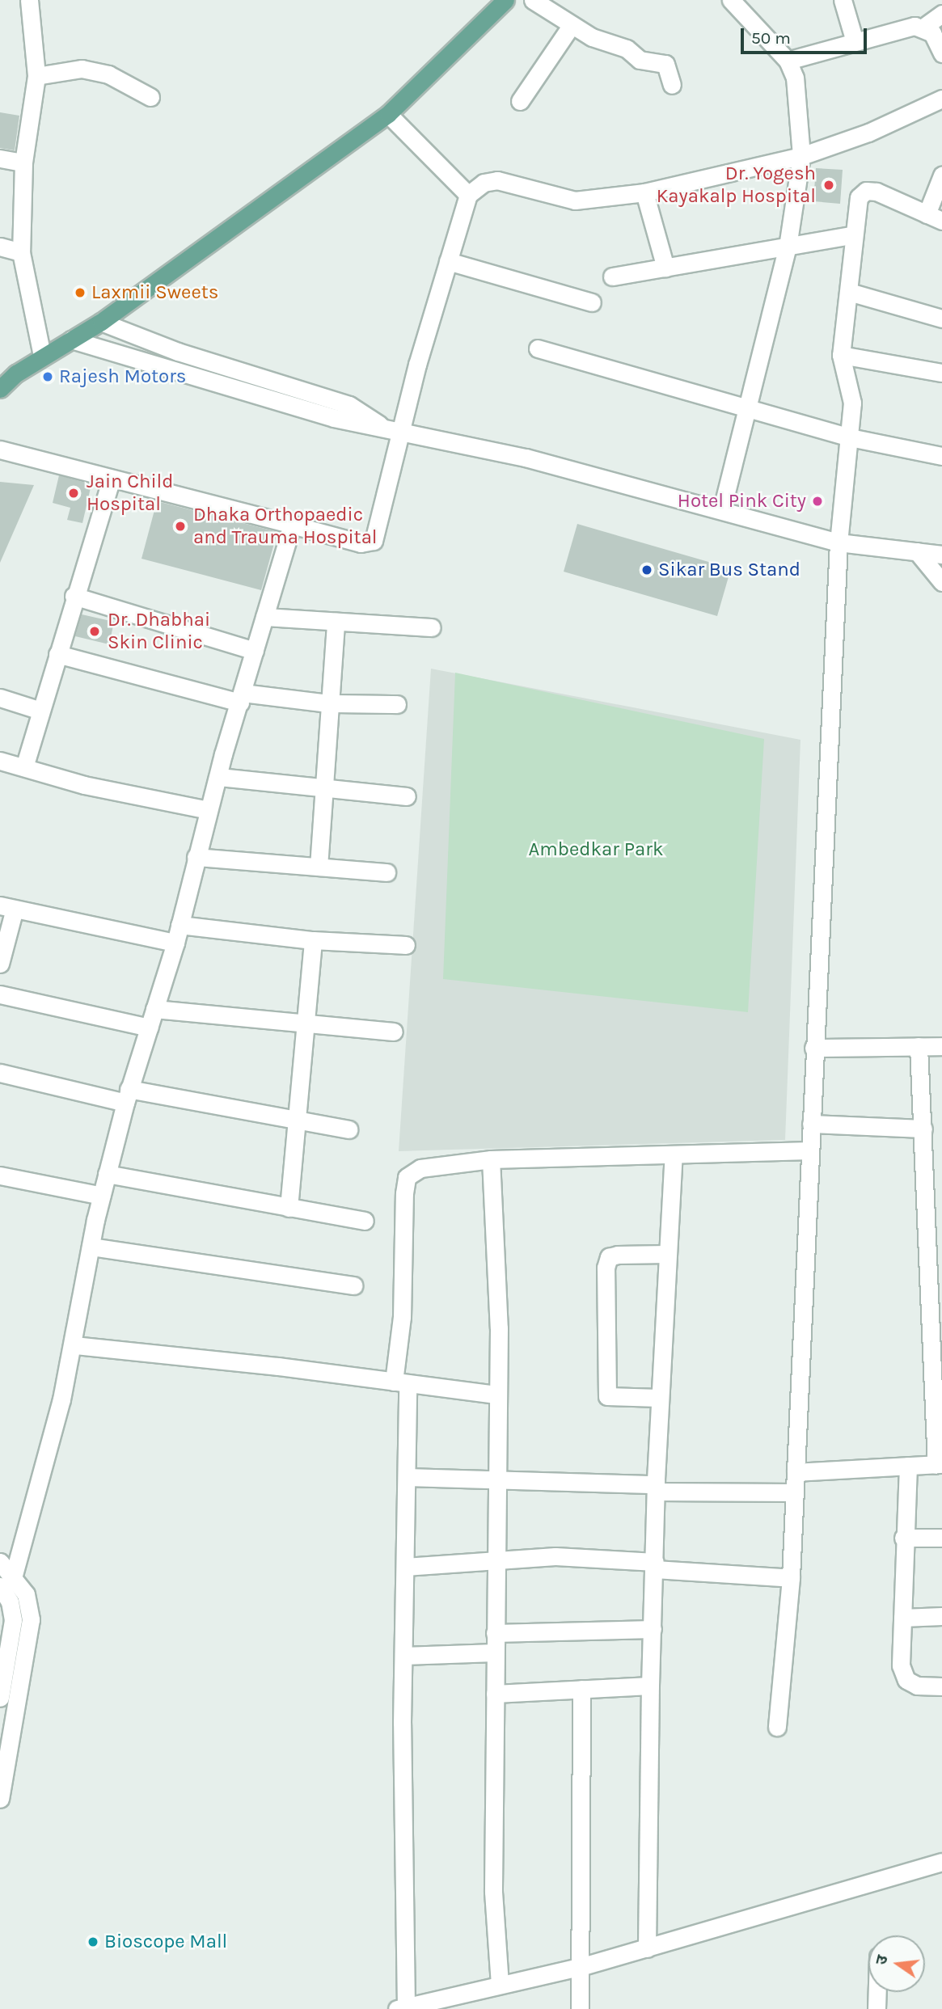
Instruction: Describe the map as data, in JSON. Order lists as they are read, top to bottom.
{
  "parks": ["Ambedkar Park"],
  "places": [
    "Dr. Yogesh Kayakalp Hospital",
    "Laxmii Sweets",
    "Rajesh Motors",
    "Jain Child Hospital",
    "Hotel Pink City",
    "Dhaka Orthopaedic and Trauma Hospital",
    "Sikar Bus Stand",
    "Dr. Dhabhai Skin Clinic",
    "Bioscope Mall"
  ],
  "scale_bar": "50 m",
  "north": "left"
}
